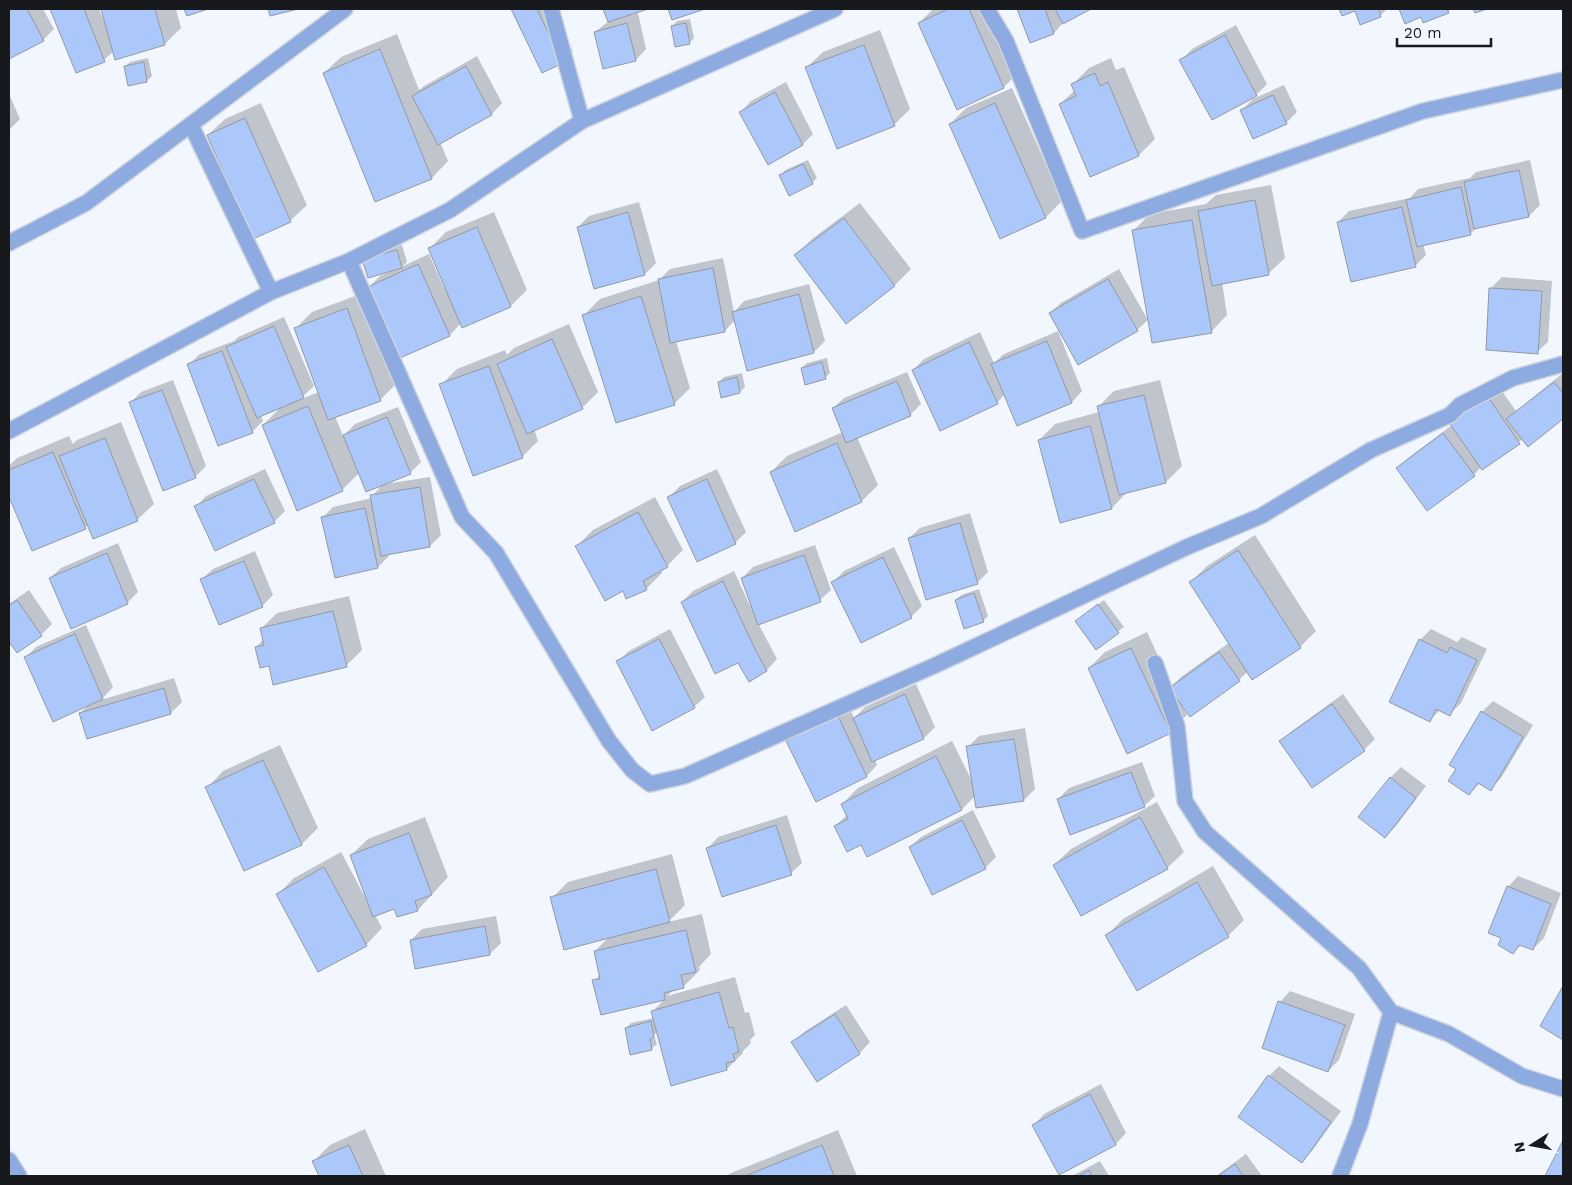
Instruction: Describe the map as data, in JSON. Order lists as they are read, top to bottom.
{
  "scale_bar": "20 m",
  "north": "left"
}
